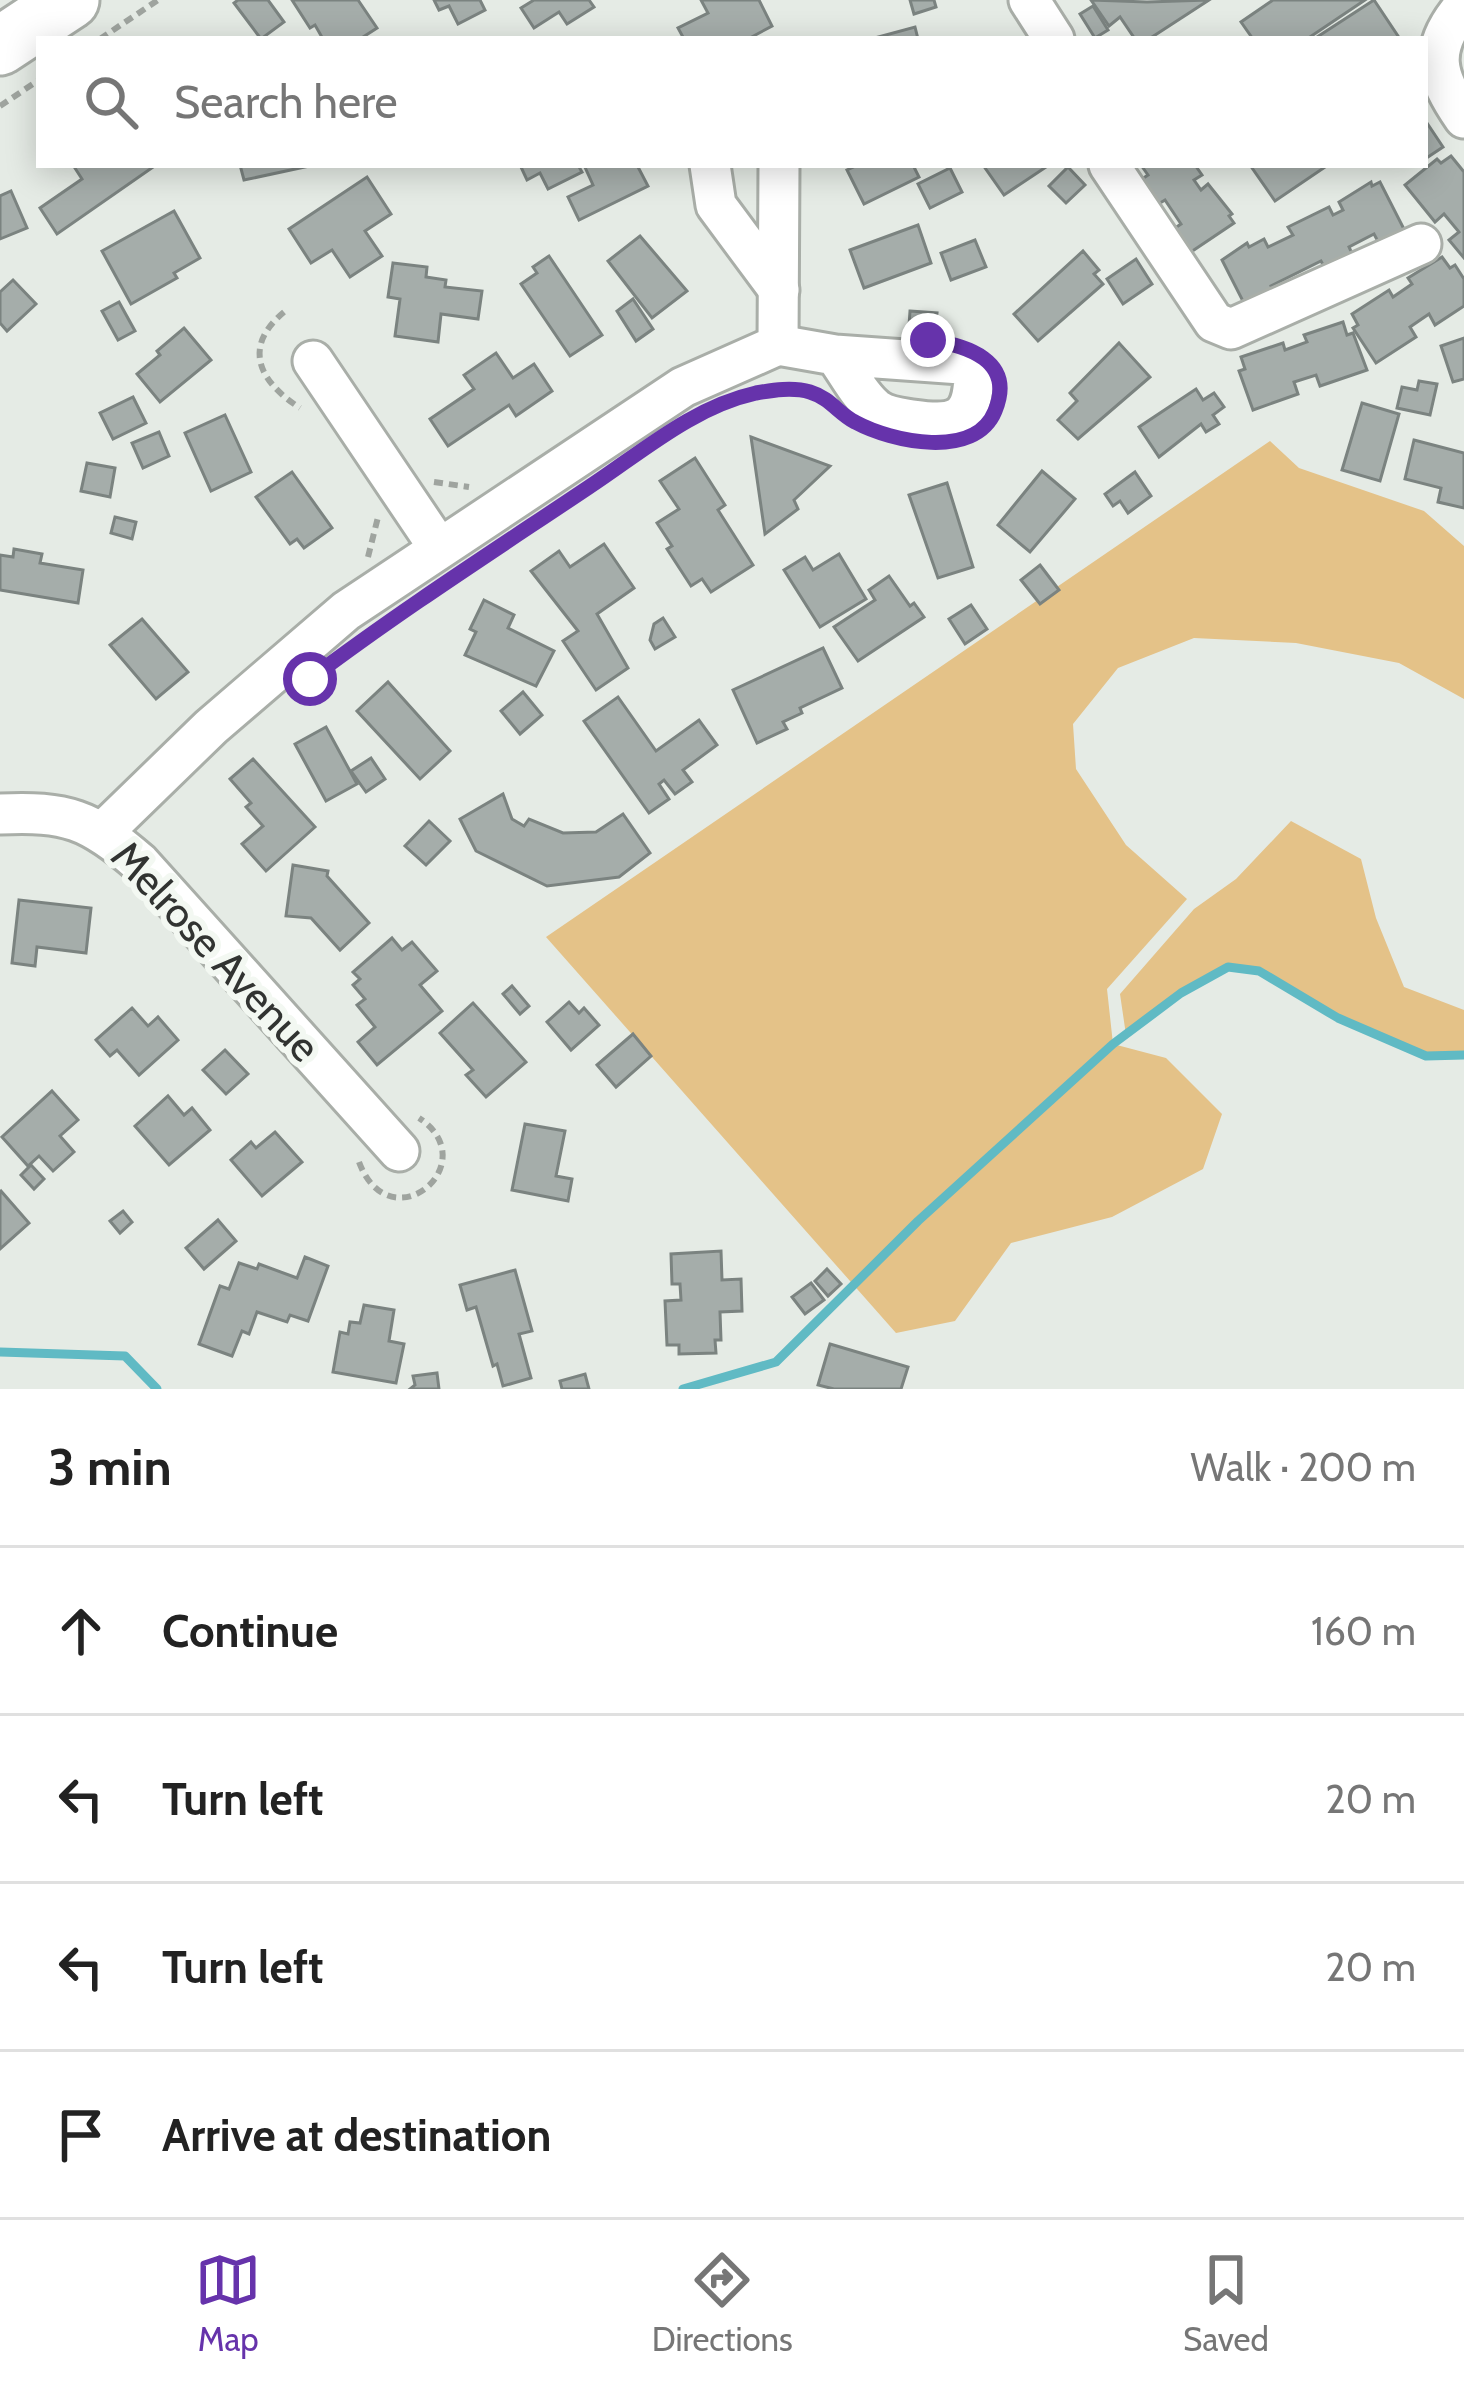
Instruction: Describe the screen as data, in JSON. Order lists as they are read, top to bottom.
{
  "streets": {
    "street": ["Melrose Avenue"]
  },
  "page": {
    "search": "Search here",
    "heading": ["3 min", "Walk · 200 m"],
    "list": [
      ["Continue", "160 m"],
      ["Turn left", "20 m"],
      ["Turn left", "20 m"],
      "Arrive at destination"
    ],
    "nav": ["Map", "Directions", "Saved"]
  }
}
